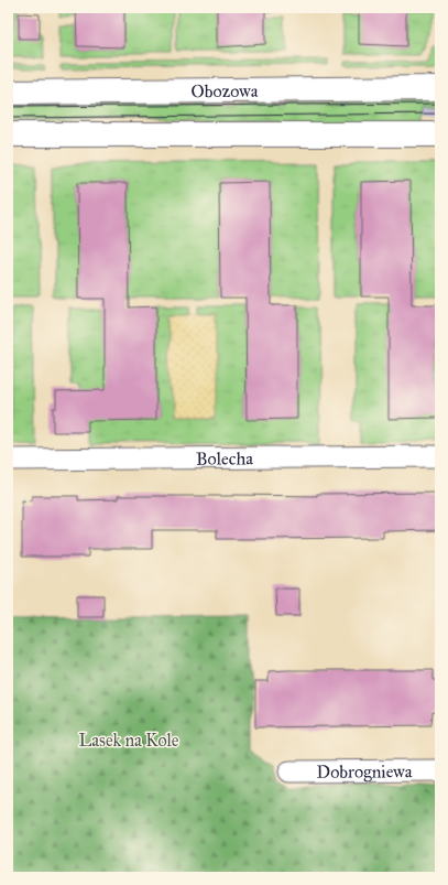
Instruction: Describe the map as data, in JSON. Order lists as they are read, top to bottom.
{
  "streets": {
    "street": ["Obozowa", "Bolecha", "Dobrogniewa"]
  },
  "parks": ["Lasek na Kole"]
}
